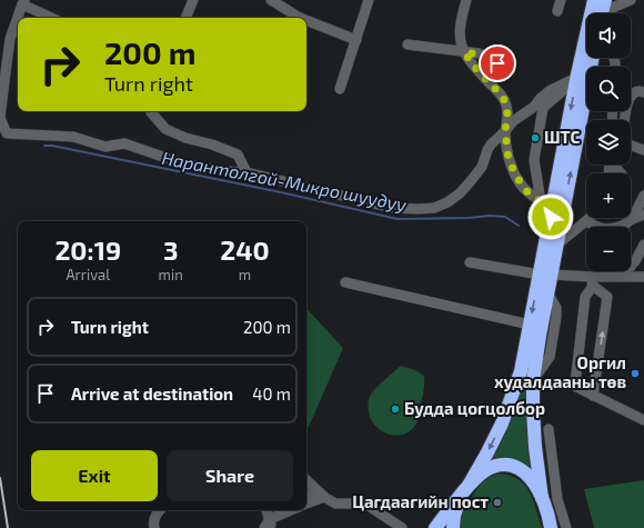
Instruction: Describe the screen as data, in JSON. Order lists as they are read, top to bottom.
{
  "water": ["Нарантолгой-Микро шуудуу"],
  "places": [
    "ШТС",
    "Оргил худалдааны төв",
    "Будда цогцолбор",
    "Цагдаагийн пост"
  ],
  "page": {
    "map_buttons": ["+", "−"],
    "turn": ["200 m", "Turn right"],
    "eta": [
      "20:19",
      "Arrival",
      "3",
      "min",
      "240",
      "m"
    ],
    "list": [
      {
        "name": "Turn right",
        "value": "200 m"
      },
      {
        "name": "Arrive at destination",
        "value": "40 m"
      }
    ],
    "buttons": ["Exit", "Share"]
  }
}
